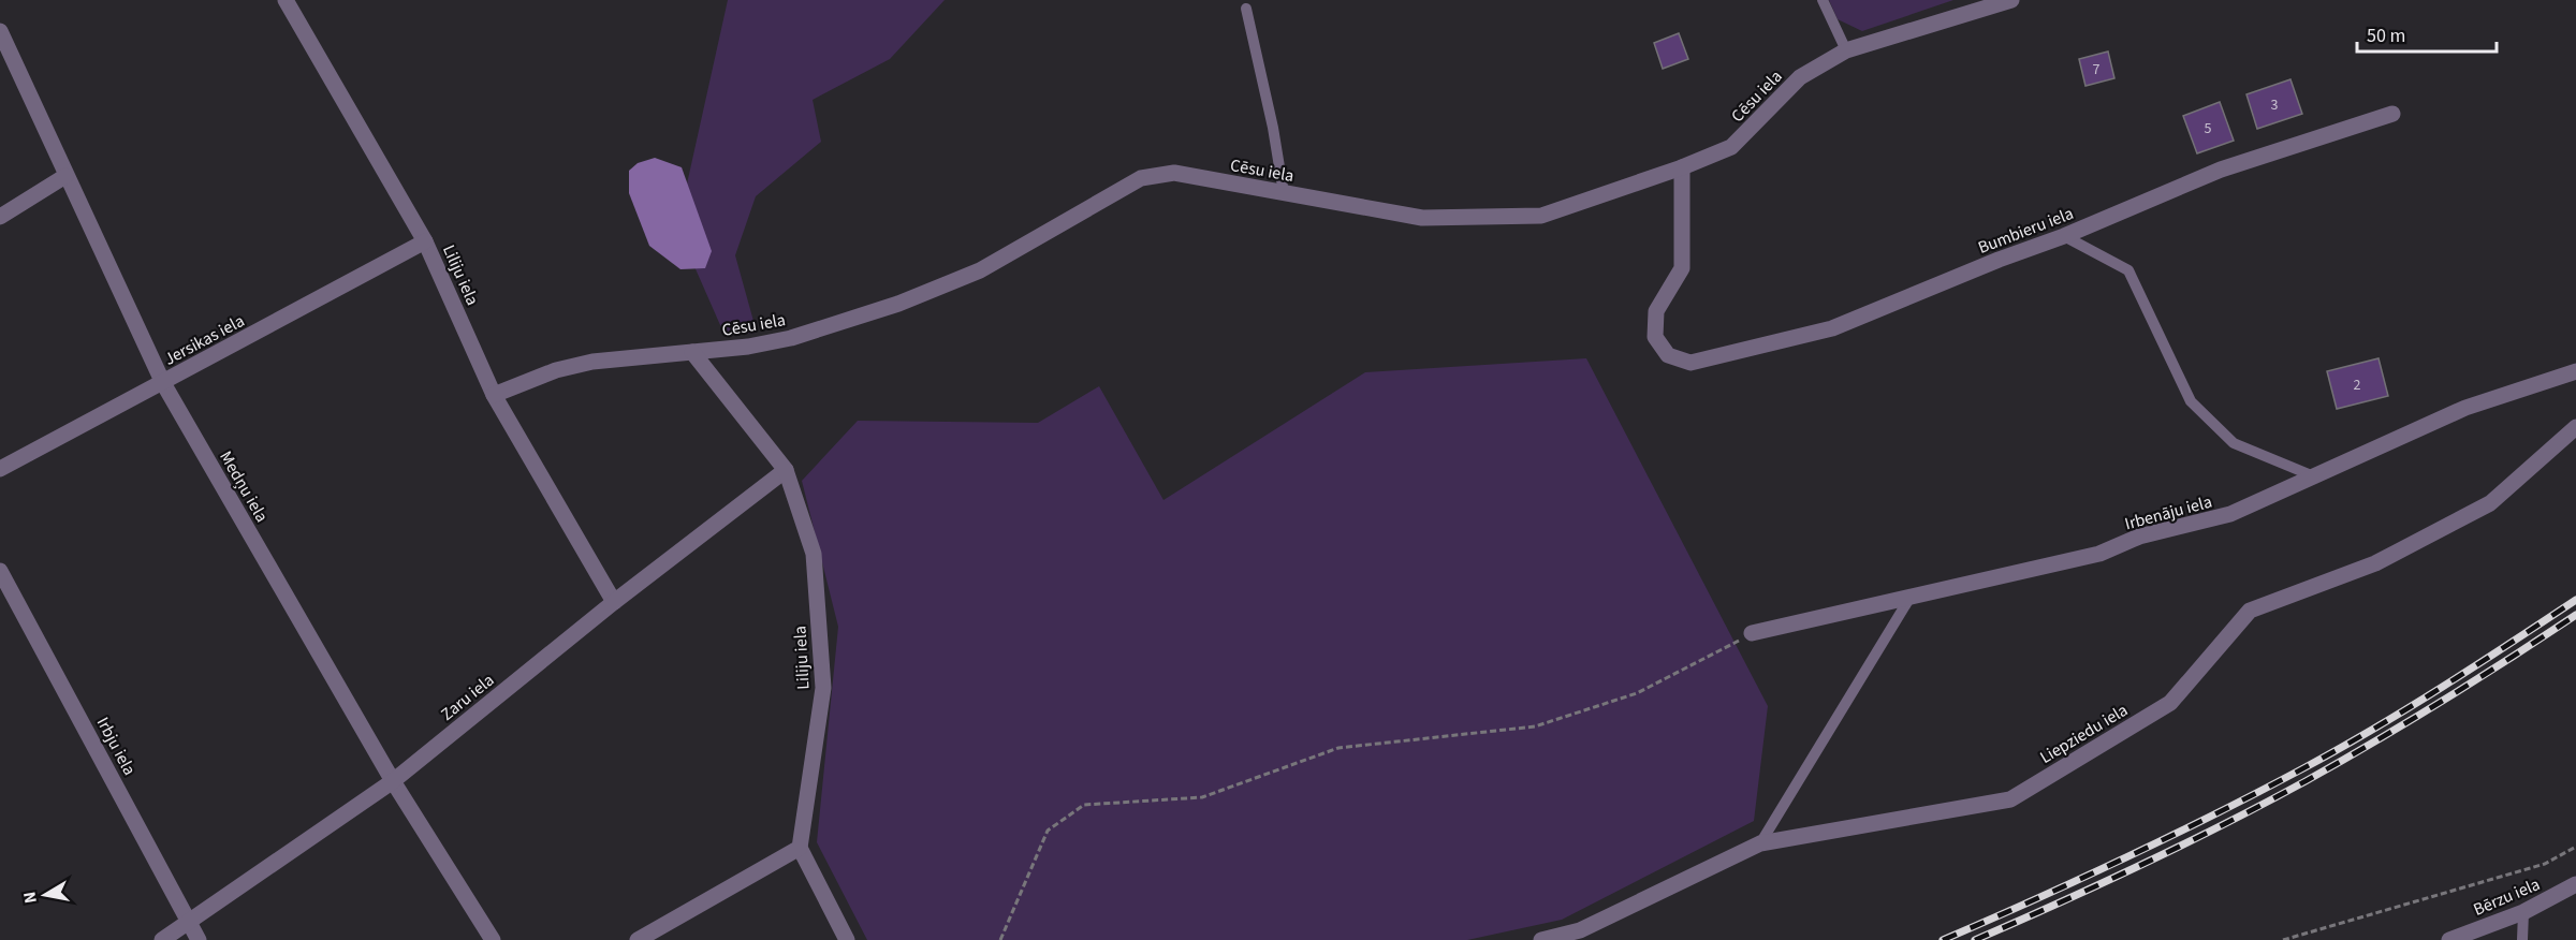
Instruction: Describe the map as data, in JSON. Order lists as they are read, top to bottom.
{
  "streets": {
    "street": [
      "Cēsu iela",
      "Bumbieru iela",
      "Liliju iela",
      "Jersikas iela",
      "Medņu iela",
      "Irbenāju iela",
      "Zaru iela",
      "Liepziedu iela",
      "Irbju iela",
      "Bērzu iela"
    ]
  },
  "crossings": [
    ["Cēsu iela", "Bumbieru iela"],
    ["Cēsu iela", "Liliju iela"],
    ["Liliju iela", "Jersikas iela"],
    ["Liliju iela", "Zaru iela"],
    ["Jersikas iela", "Medņu iela"],
    ["Medņu iela", "Zaru iela"],
    ["Zaru iela", "Irbju iela"]
  ],
  "house_numbers": [
    "7",
    "3",
    "5",
    "2"
  ],
  "scale_bar": "50 m",
  "north": "left"
}
